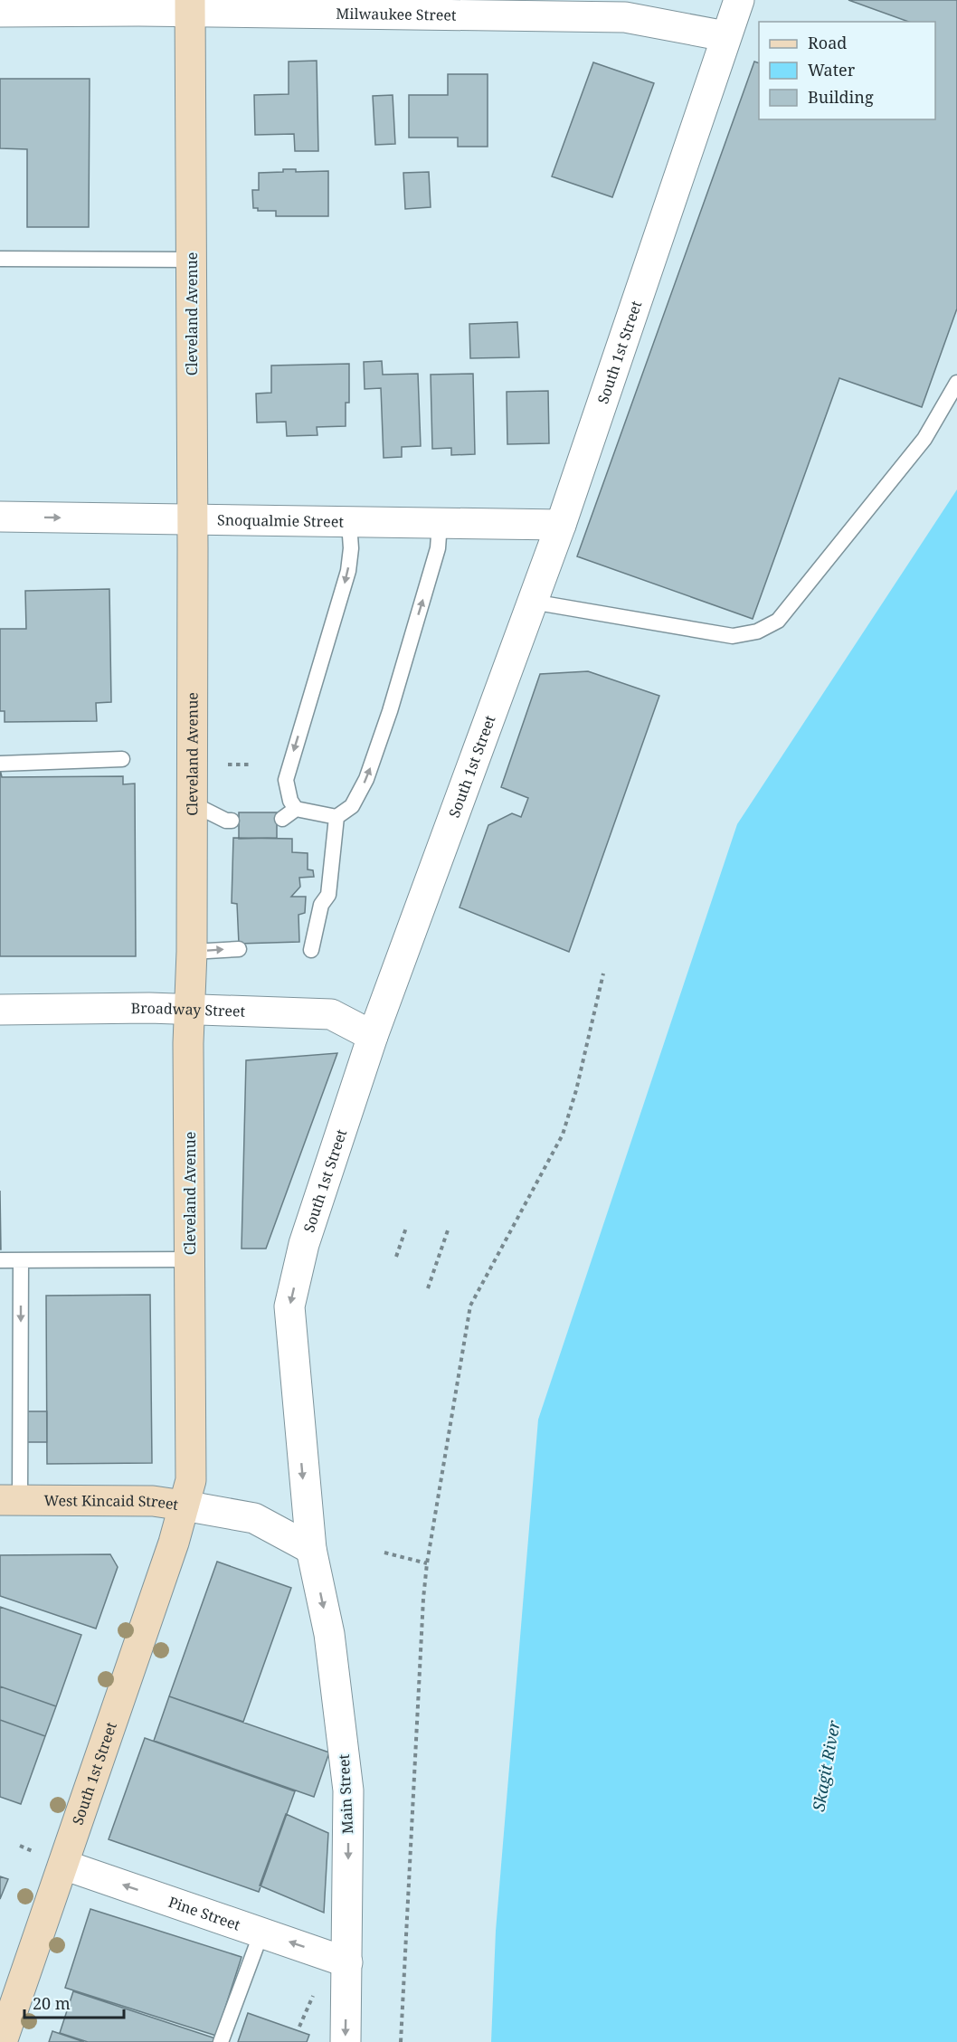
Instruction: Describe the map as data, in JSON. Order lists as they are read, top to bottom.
{
  "streets": {
    "street": [
      "Milwaukee Street",
      "Cleveland Avenue",
      "South 1st Street",
      "Snoqualmie Street",
      "Broadway Street",
      "West Kincaid Street",
      "Main Street",
      "Pine Street"
    ]
  },
  "crossings": [
    ["Milwaukee Street", "Cleveland Avenue"],
    ["Milwaukee Street", "South 1st Street"],
    ["Cleveland Avenue", "South 1st Street"],
    ["Cleveland Avenue", "Snoqualmie Street"],
    ["Cleveland Avenue", "Broadway Street"],
    ["Cleveland Avenue", "West Kincaid Street"],
    ["South 1st Street", "Snoqualmie Street"],
    ["South 1st Street", "Broadway Street"],
    ["South 1st Street", "West Kincaid Street"],
    ["South 1st Street", "Main Street"],
    ["South 1st Street", "Pine Street"],
    ["West Kincaid Street", "Main Street"],
    ["Main Street", "Pine Street"]
  ],
  "one_way": ["Main Street", "Pine Street"],
  "water": ["Skagit River"],
  "legend": ["Road", "Water", "Building"],
  "scale_bar": "20 m"
}
